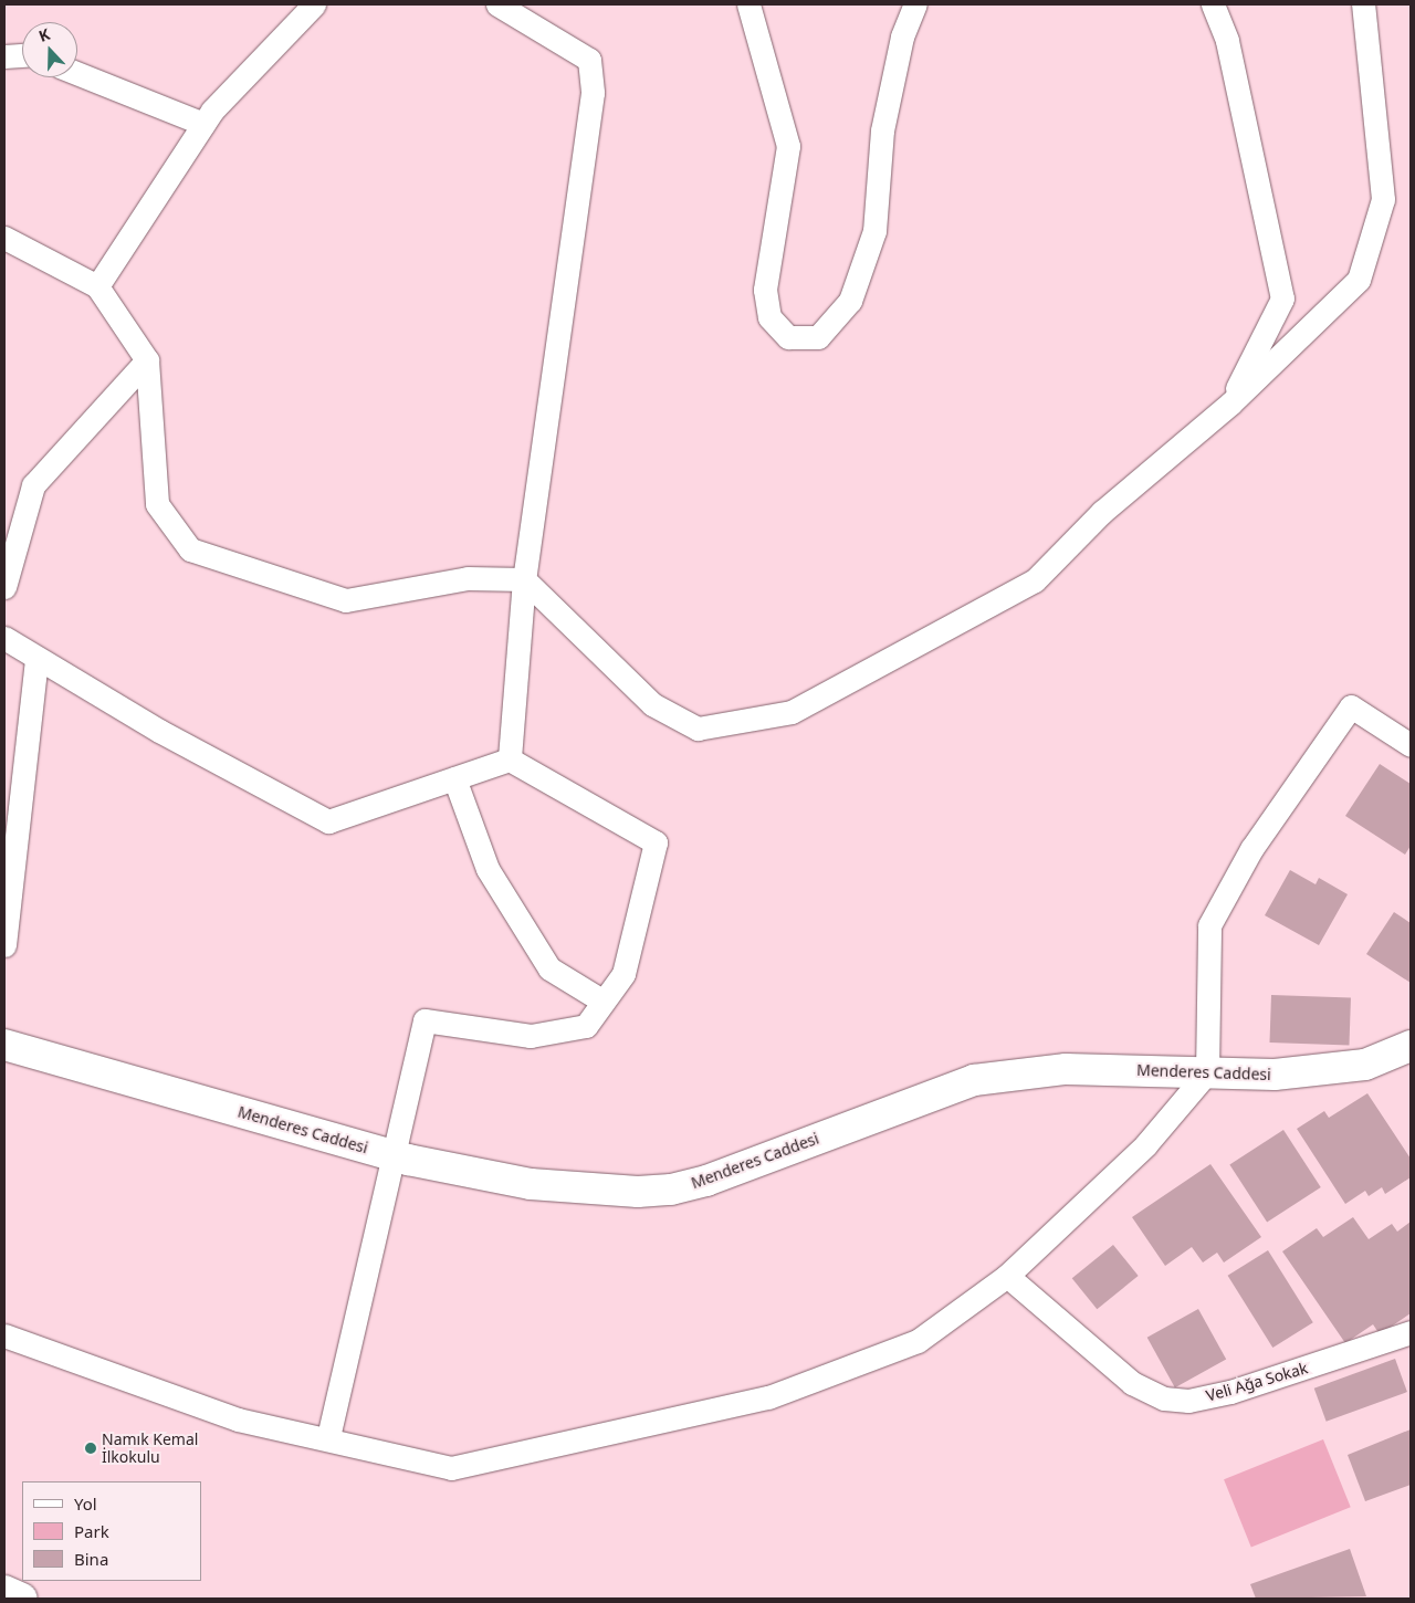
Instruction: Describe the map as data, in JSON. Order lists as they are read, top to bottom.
{
  "streets": {
    "street": ["Menderes Caddesi", "Veli Ağa Sokak"]
  },
  "places": ["Namık Kemal İlkokulu"],
  "legend": ["Yol", "Park", "Bina"],
  "north": "top"
}
